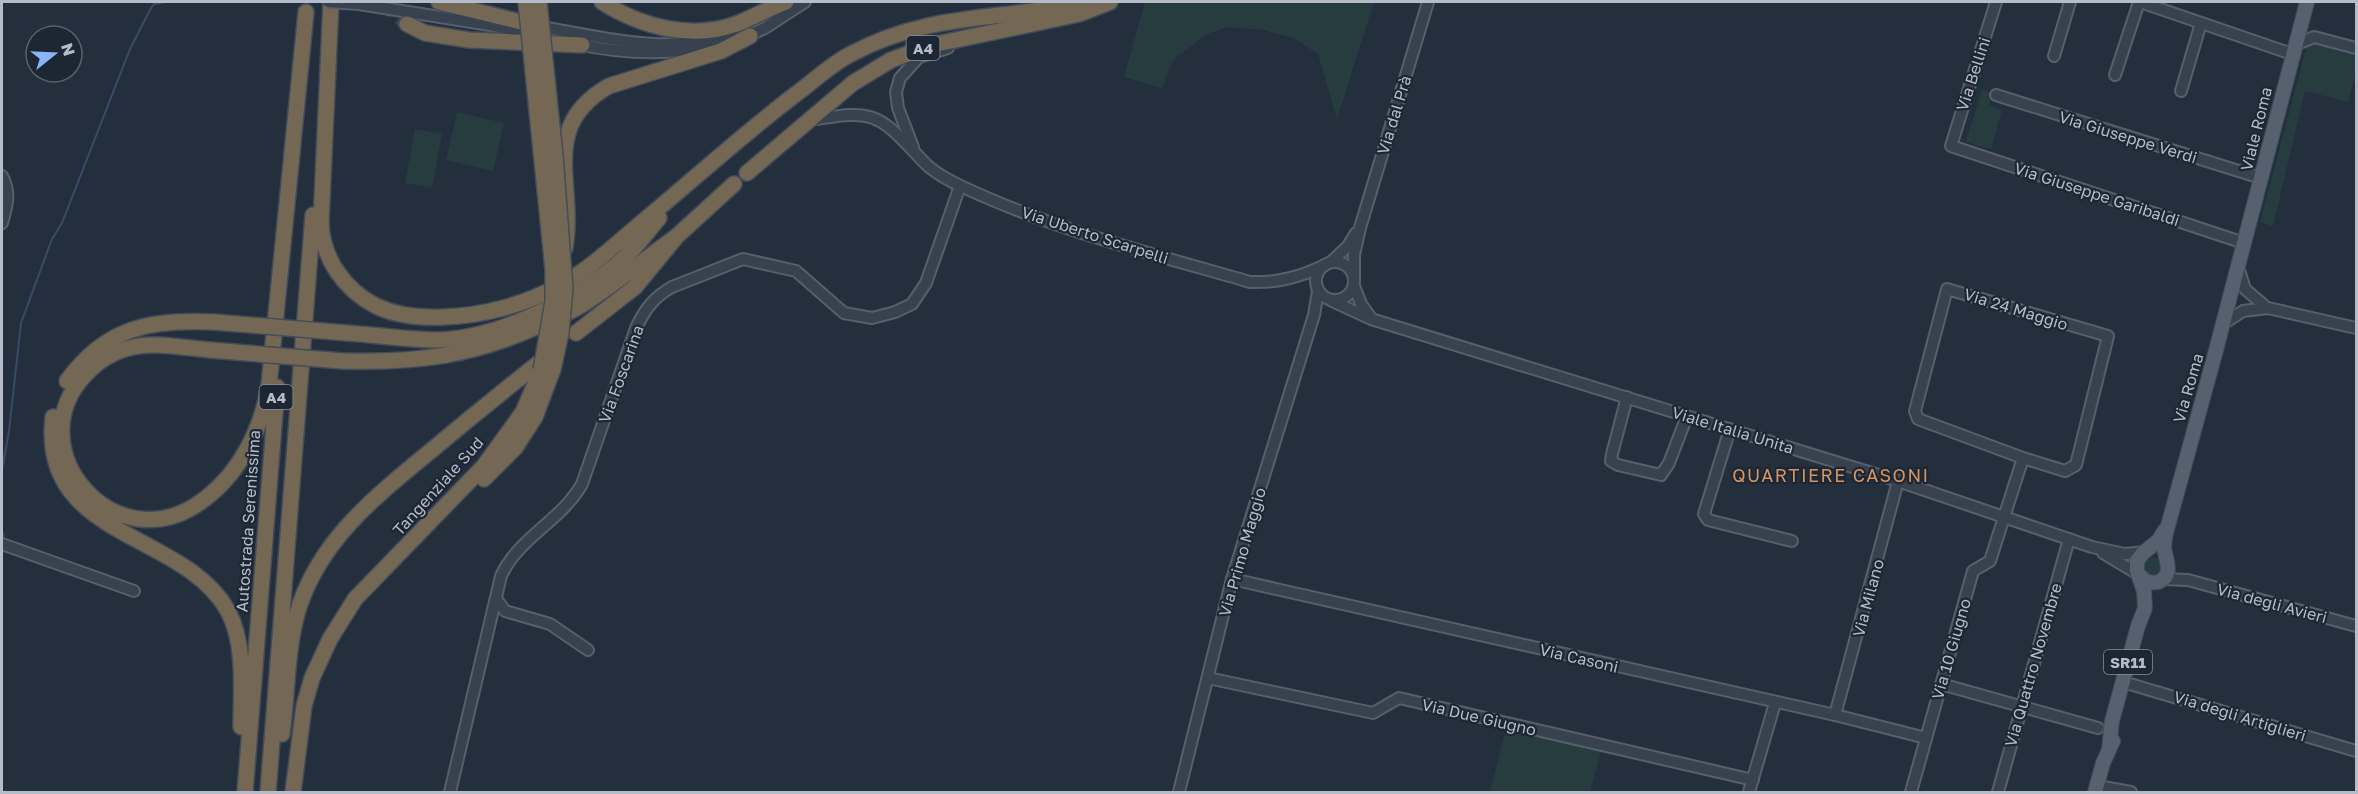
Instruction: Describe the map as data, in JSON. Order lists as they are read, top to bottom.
{
  "streets": {
    "highway": ["A4", "Tangenziale Sud", "Autostrada Serenissima"],
    "main road": ["Viale Roma", "Via Roma", "SR11"],
    "street": [
      "Via Bellini",
      "Via dal Prà",
      "Via Giuseppe Verdi",
      "Via Giuseppe Garibaldi",
      "Via Uberto Scarpelli",
      "Via 24 Maggio",
      "Via Foscarina",
      "Viale Italia Unita",
      "Via Primo Maggio",
      "Via Milano",
      "Via degli Avieri",
      "Via 10 Giugno",
      "Via Casoni",
      "Via Quattro Novembre",
      "Via degli Artiglieri",
      "Via Due Giugno"
    ]
  },
  "crossings": [
    ["A4", "Via Uberto Scarpelli"],
    ["Via Bellini", "Via Giuseppe Garibaldi"],
    ["Via dal Prà", "Via Uberto Scarpelli"],
    ["Via dal Prà", "Viale Italia Unita"],
    ["Via dal Prà", "Via Primo Maggio"],
    ["Viale Roma", "Via Giuseppe Verdi"],
    ["Viale Roma", "Via Giuseppe Garibaldi"],
    ["Viale Roma", "Via Roma"],
    ["Via Uberto Scarpelli", "Via Foscarina"],
    ["Via Uberto Scarpelli", "Viale Italia Unita"],
    ["Via Uberto Scarpelli", "Via Primo Maggio"],
    ["Via Roma", "Viale Italia Unita"],
    ["Via Roma", "Via degli Avieri"],
    ["Via Roma", "Via degli Artiglieri"],
    ["Viale Italia Unita", "Via Primo Maggio"],
    ["Viale Italia Unita", "Via Milano"],
    ["Viale Italia Unita", "Via degli Avieri"],
    ["Viale Italia Unita", "Via 10 Giugno"],
    ["Viale Italia Unita", "Via Quattro Novembre"],
    ["Via Primo Maggio", "Via Casoni"],
    ["Via Primo Maggio", "Via Due Giugno"],
    ["Via Milano", "Via Casoni"],
    ["Via 10 Giugno", "Via Casoni"]
  ],
  "districts": ["QUARTIERE CASONI"],
  "north": "right"
}
